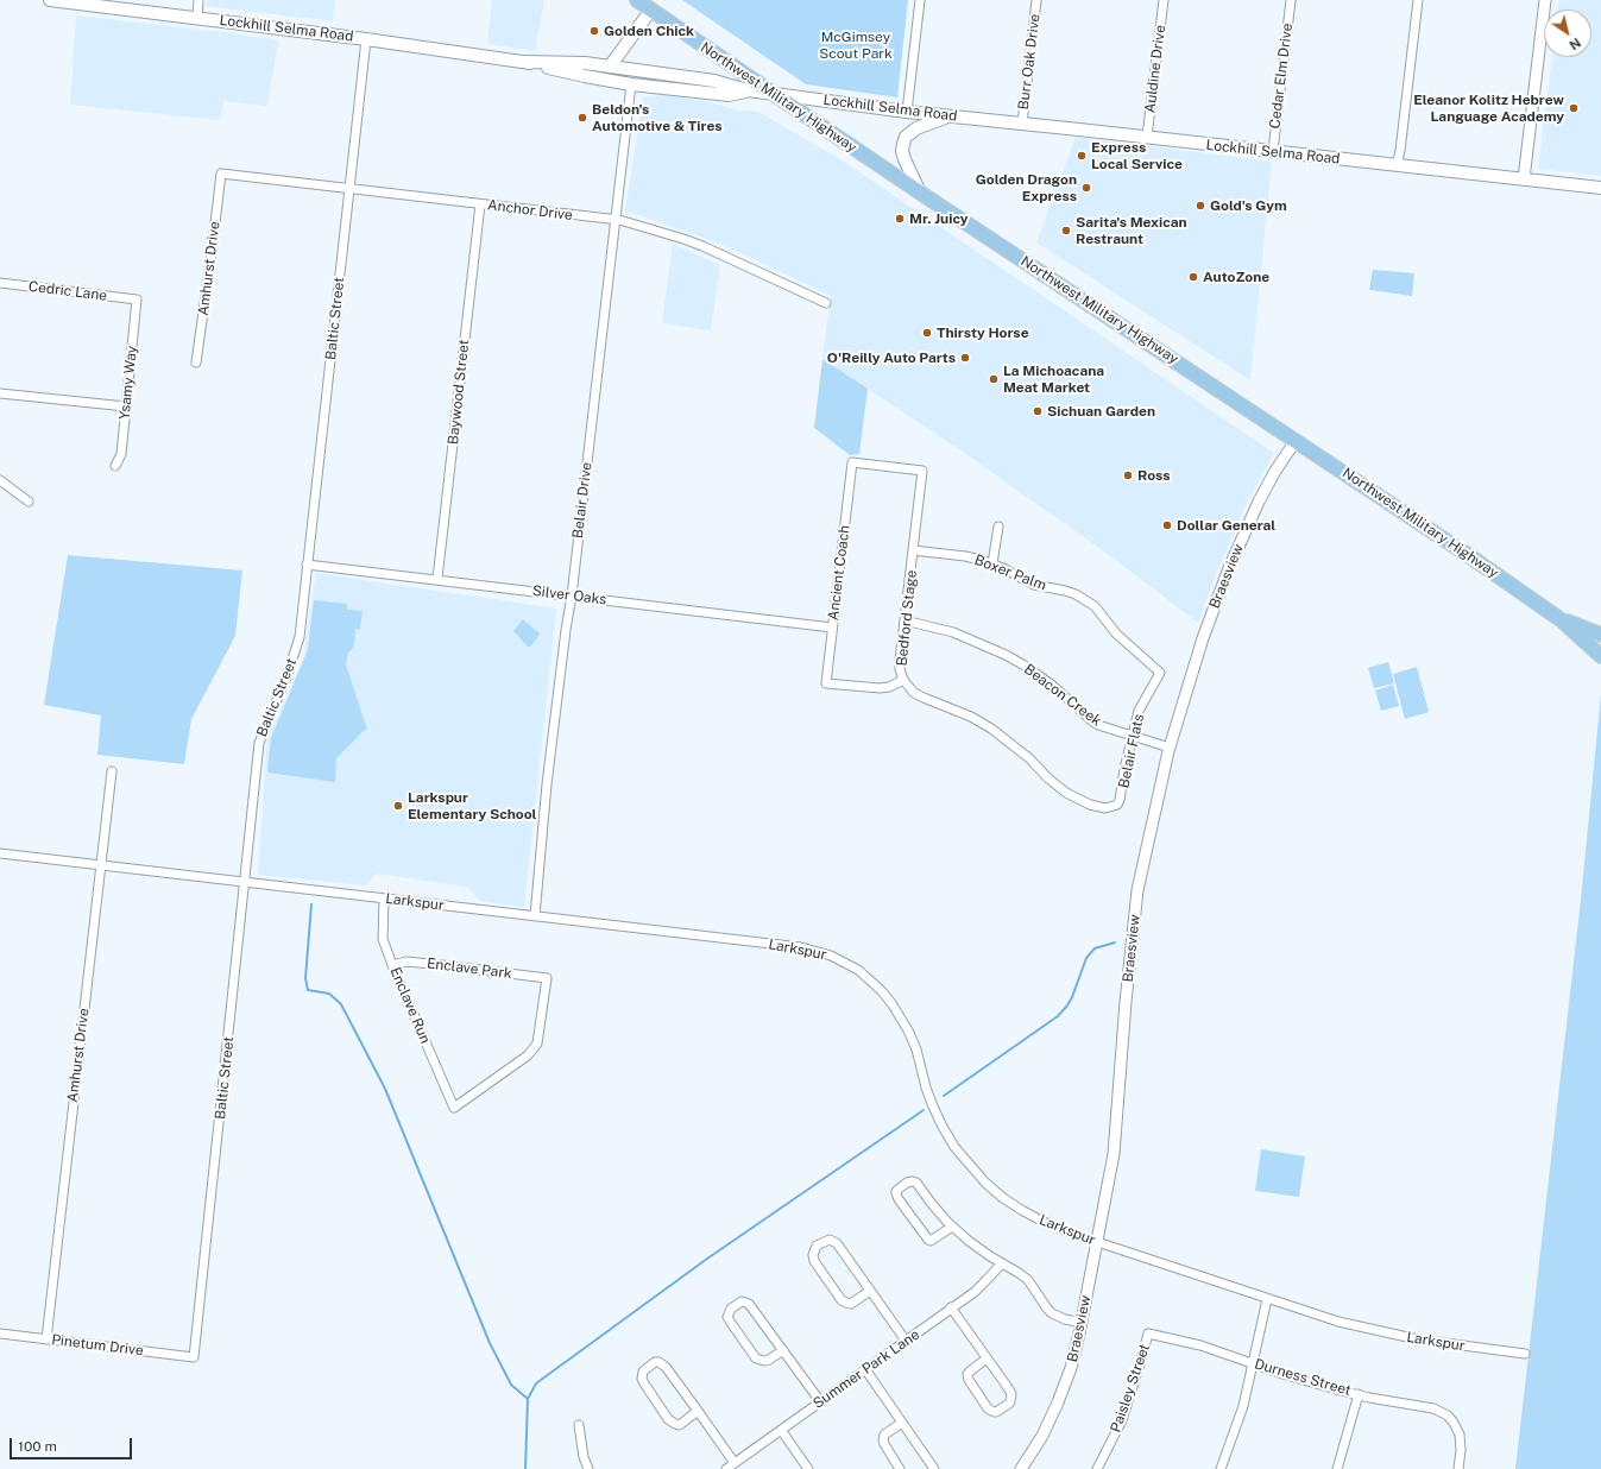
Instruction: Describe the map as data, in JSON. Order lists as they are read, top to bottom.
{
  "streets": {
    "main road": ["Lockhill Selma Road", "Northwest Military Highway"],
    "street": [
      "Burr Oak Drive",
      "Auldine Drive",
      "Cedar Elm Drive",
      "Anchor Drive",
      "Amhurst Drive",
      "Cedric Lane",
      "Baltic Street",
      "Ysamy Way",
      "Baywood Street",
      "Belair Drive",
      "Ancient Coach",
      "Boxer Palm",
      "Braesview",
      "Silver Oaks",
      "Bedford Stage",
      "Beacon Creek",
      "Belair Flats",
      "Larkspur",
      "Enclave Park",
      "Enclave Run",
      "Pinetum Drive",
      "Summer Park Lane",
      "Durness Street",
      "Paisley Street"
    ]
  },
  "crossings": [
    ["Lockhill Selma Road", "Burr Oak Drive"],
    ["Lockhill Selma Road", "Auldine Drive"],
    ["Lockhill Selma Road", "Cedar Elm Drive"],
    ["Lockhill Selma Road", "Northwest Military Highway"],
    ["Lockhill Selma Road", "Baltic Street"],
    ["Lockhill Selma Road", "Belair Drive"],
    ["Northwest Military Highway", "Braesview"],
    ["Anchor Drive", "Amhurst Drive"],
    ["Anchor Drive", "Baltic Street"],
    ["Anchor Drive", "Baywood Street"],
    ["Anchor Drive", "Belair Drive"],
    ["Amhurst Drive", "Larkspur"],
    ["Amhurst Drive", "Pinetum Drive"],
    ["Cedric Lane", "Ysamy Way"],
    ["Baltic Street", "Silver Oaks"],
    ["Baltic Street", "Larkspur"],
    ["Baltic Street", "Pinetum Drive"],
    ["Baywood Street", "Silver Oaks"],
    ["Belair Drive", "Silver Oaks"],
    ["Belair Drive", "Larkspur"],
    ["Ancient Coach", "Silver Oaks"],
    ["Ancient Coach", "Bedford Stage"],
    ["Boxer Palm", "Bedford Stage"],
    ["Boxer Palm", "Belair Flats"],
    ["Braesview", "Beacon Creek"],
    ["Braesview", "Larkspur"],
    ["Bedford Stage", "Beacon Creek"],
    ["Bedford Stage", "Belair Flats"],
    ["Beacon Creek", "Belair Flats"],
    ["Larkspur", "Enclave Run"],
    ["Enclave Park", "Enclave Run"],
    ["Durness Street", "Paisley Street"]
  ],
  "parks": ["McGimsey Scout Park"],
  "places": [
    "Golden Chick",
    "Eleanor Kolitz Hebrew Language Academy",
    "Beldon's Automotive & Tires",
    "Express Local Service",
    "Golden Dragon Express",
    "Gold's Gym",
    "Mr. Juicy",
    "Sarita's Mexican Restraunt",
    "AutoZone",
    "Thirsty Horse",
    "O'Reilly Auto Parts",
    "La Michoacana Meat Market",
    "Sichuan Garden",
    "Ross",
    "Dollar General",
    "Larkspur Elementary School"
  ],
  "scale_bar": "100 m",
  "north": "bottom right"
}
